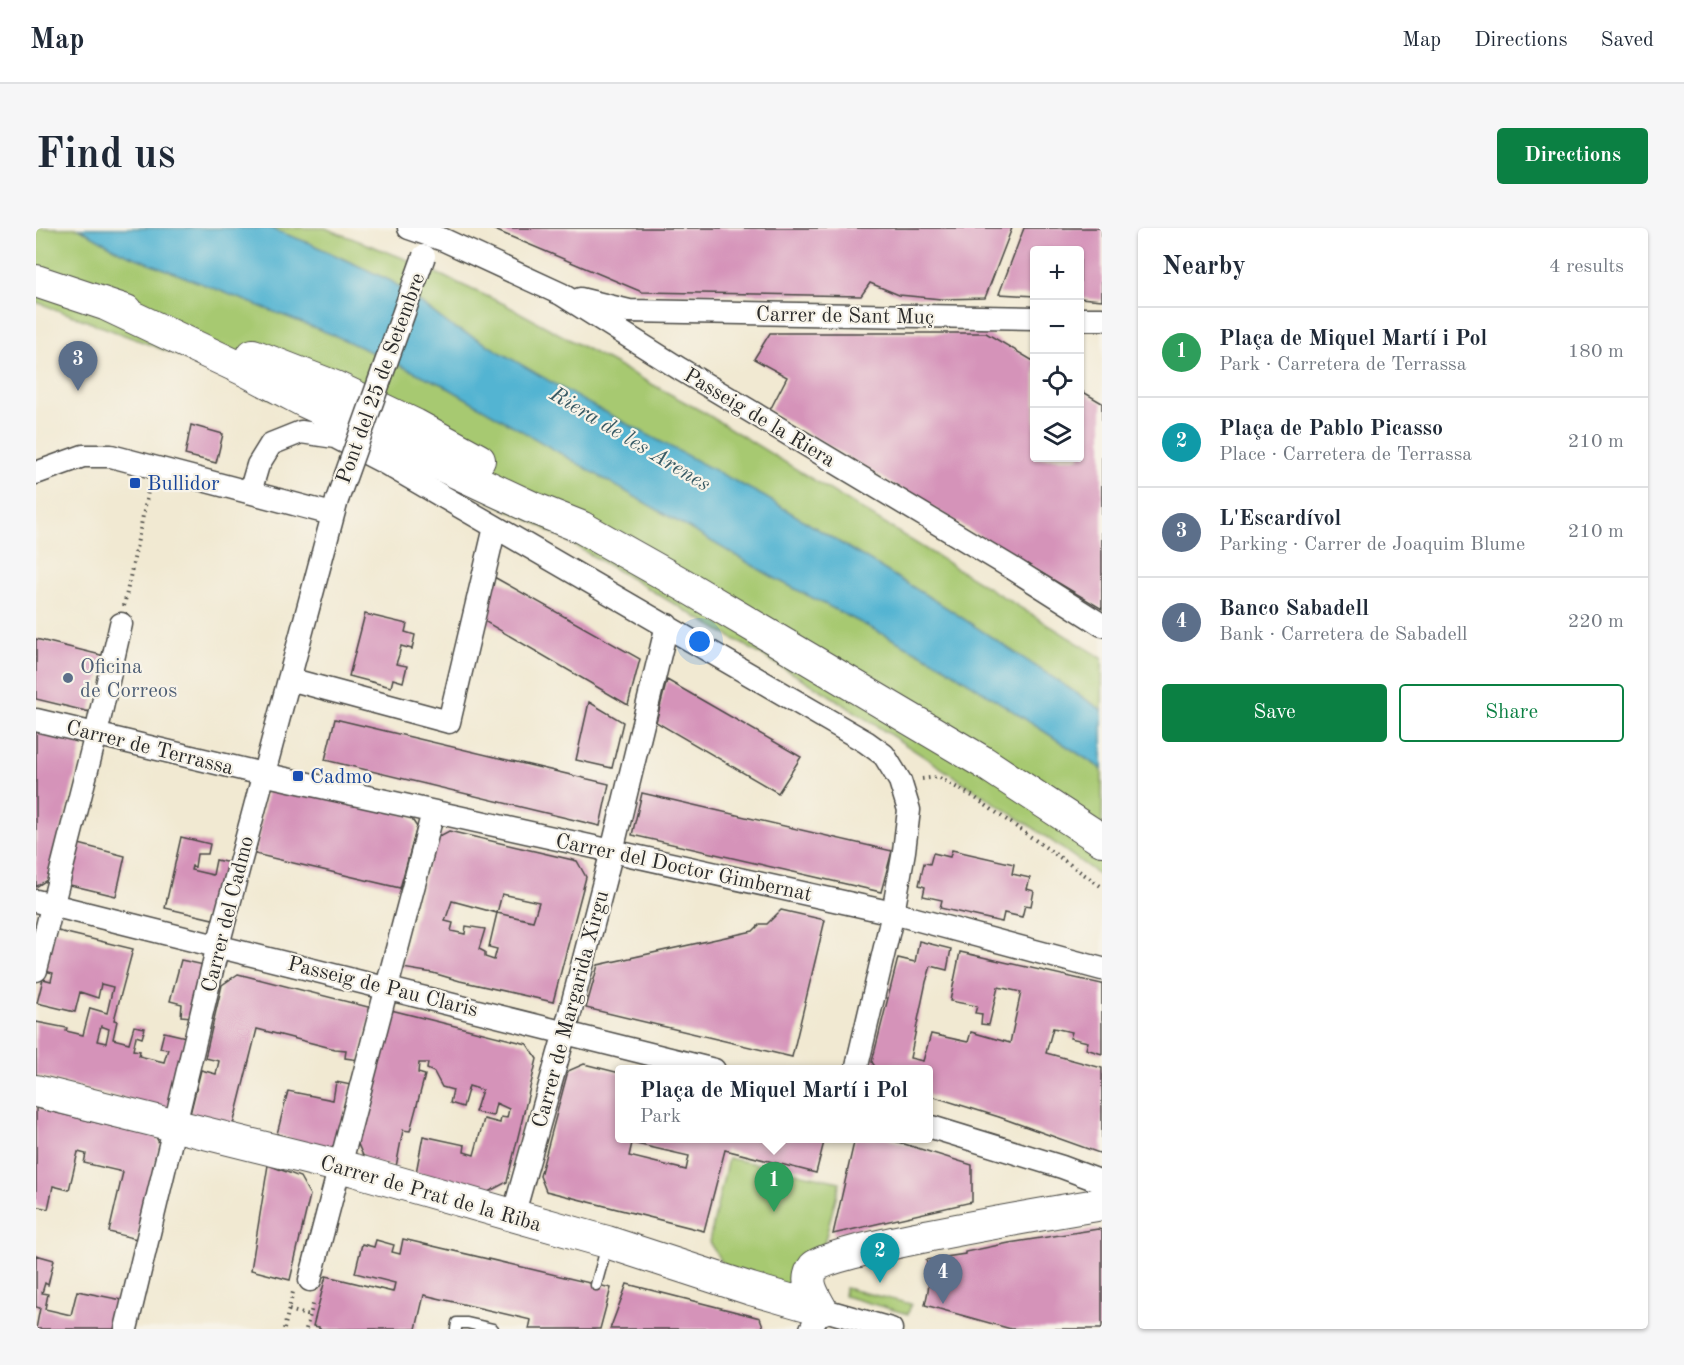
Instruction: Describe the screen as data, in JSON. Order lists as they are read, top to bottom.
{
  "streets": {
    "main road": ["Carrer de Prat de la Riba"],
    "street": [
      "Carrer de Sant Muç",
      "Pont del 25 de Setembre",
      "Passeig de la Riera",
      "Carrer de Terrassa",
      "Carrer del Doctor Gimbernat",
      "Carrer del Cadmo",
      "Passeig de Pau Claris",
      "Carrer de Margarida Xirgu"
    ]
  },
  "crossings": [
    ["Carrer de Sant Muç", "Passeig de la Riera"],
    ["Pont del 25 de Setembre", "Passeig de la Riera"],
    ["Pont del 25 de Setembre", "Carrer del Cadmo"],
    ["Carrer de Terrassa", "Carrer del Doctor Gimbernat"],
    ["Carrer de Terrassa", "Carrer del Cadmo"],
    ["Carrer del Doctor Gimbernat", "Carrer del Cadmo"],
    ["Carrer del Doctor Gimbernat", "Carrer de Margarida Xirgu"],
    ["Carrer del Cadmo", "Passeig de Pau Claris"],
    ["Carrer del Cadmo", "Carrer de Prat de la Riba"],
    ["Passeig de Pau Claris", "Carrer de Margarida Xirgu"],
    ["Carrer de Margarida Xirgu", "Carrer de Prat de la Riba"]
  ],
  "water": ["Riera de les Arenes"],
  "places": {
    "transit": ["Bullidor", "Cadmo"],
    "other": ["Oficina de Correos"]
  },
  "page": {
    "header": "Map",
    "nav": ["Map", "Directions", "Saved"],
    "buttons": [
      "Directions",
      ["Save", "Share"]
    ],
    "title": "Find us",
    "heading": ["Nearby", "4 results"],
    "map_buttons": ["+", "−"],
    "list": [
      {
        "mark": "1",
        "name": "Plaça de Miquel Martí i Pol",
        "note": "Park · Carretera de Terrassa",
        "value": "180 m"
      },
      {
        "mark": "2",
        "name": "Plaça de Pablo Picasso",
        "note": "Place · Carretera de Terrassa",
        "value": "210 m"
      },
      {
        "mark": "3",
        "name": "L'Escardívol",
        "note": "Parking · Carrer de Joaquim Blume",
        "value": "210 m"
      },
      {
        "mark": "4",
        "name": "Banco Sabadell",
        "note": "Bank · Carretera de Sabadell",
        "value": "220 m"
      }
    ],
    "pins": [
      "3",
      "1",
      "2",
      "4"
    ],
    "popup": ["Plaça de Miquel Martí i Pol", "Park"]
  }
}
